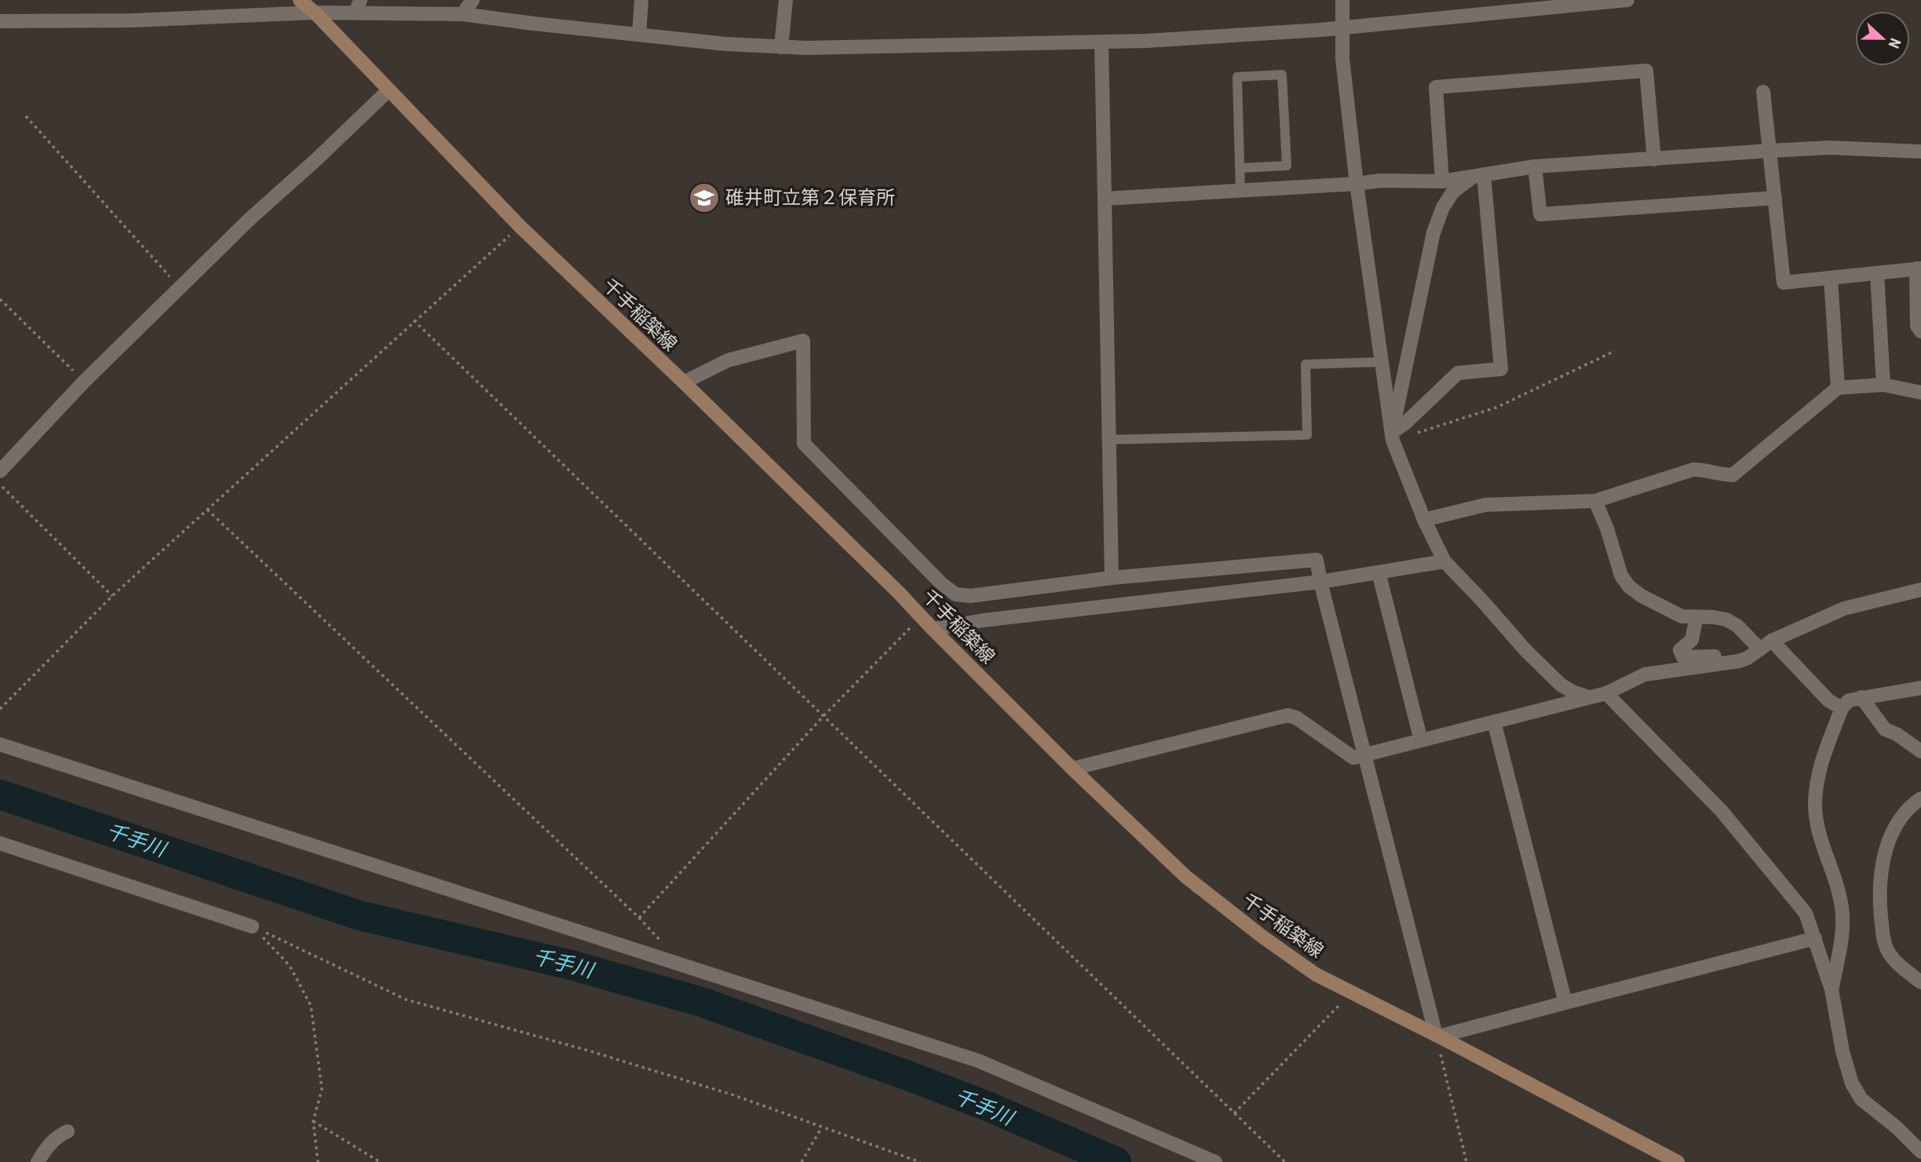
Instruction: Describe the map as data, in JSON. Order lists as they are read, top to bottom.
{
  "streets": {
    "main road": ["千手稲築線"]
  },
  "water": ["千手川"],
  "places": {
    "school or university": ["碓井町立第２保育所"]
  },
  "north": "right"
}
